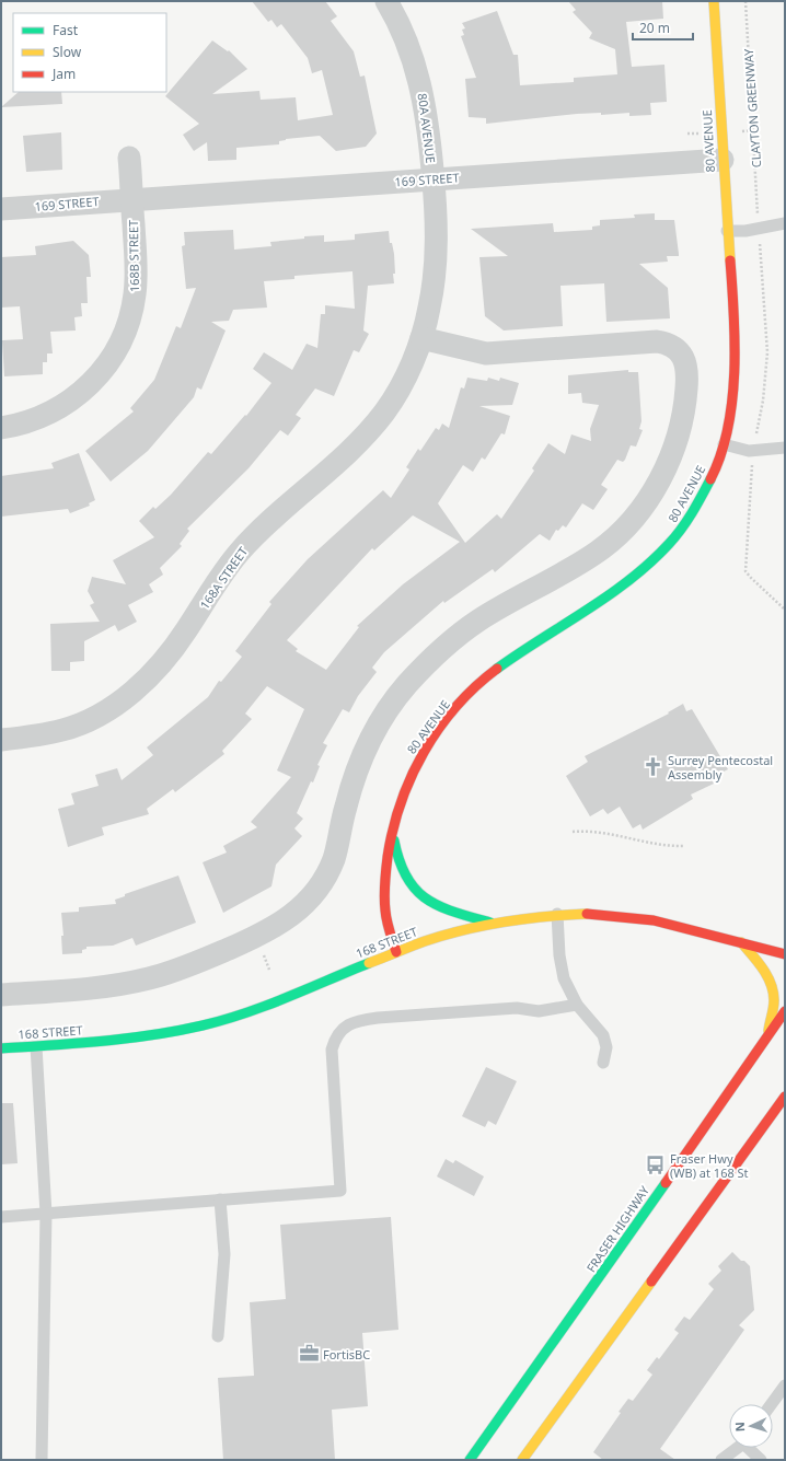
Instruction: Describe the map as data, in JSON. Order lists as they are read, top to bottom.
{
  "streets": {
    "main road": ["80 AVENUE", "168 STREET", "FRASER HIGHWAY"],
    "street": [
      "80A AVENUE",
      "169 STREET",
      "168B STREET",
      "168A STREET"
    ],
    "path": ["CLAYTON GREENWAY"]
  },
  "crossings": [
    ["80A AVENUE", "169 STREET"],
    ["80A AVENUE", "168A STREET"],
    ["80 AVENUE", "169 STREET"],
    ["80 AVENUE", "168 STREET"],
    ["169 STREET", "168B STREET"]
  ],
  "places": {
    "church": ["Surrey Pentecostal Assembly"],
    "bus stop": ["Fraser Hwy (WB) at 168 St"],
    "office": ["FortisBC"]
  },
  "legend": ["Fast", "Slow", "Jam"],
  "scale_bar": "20 m",
  "north": "left"
}
